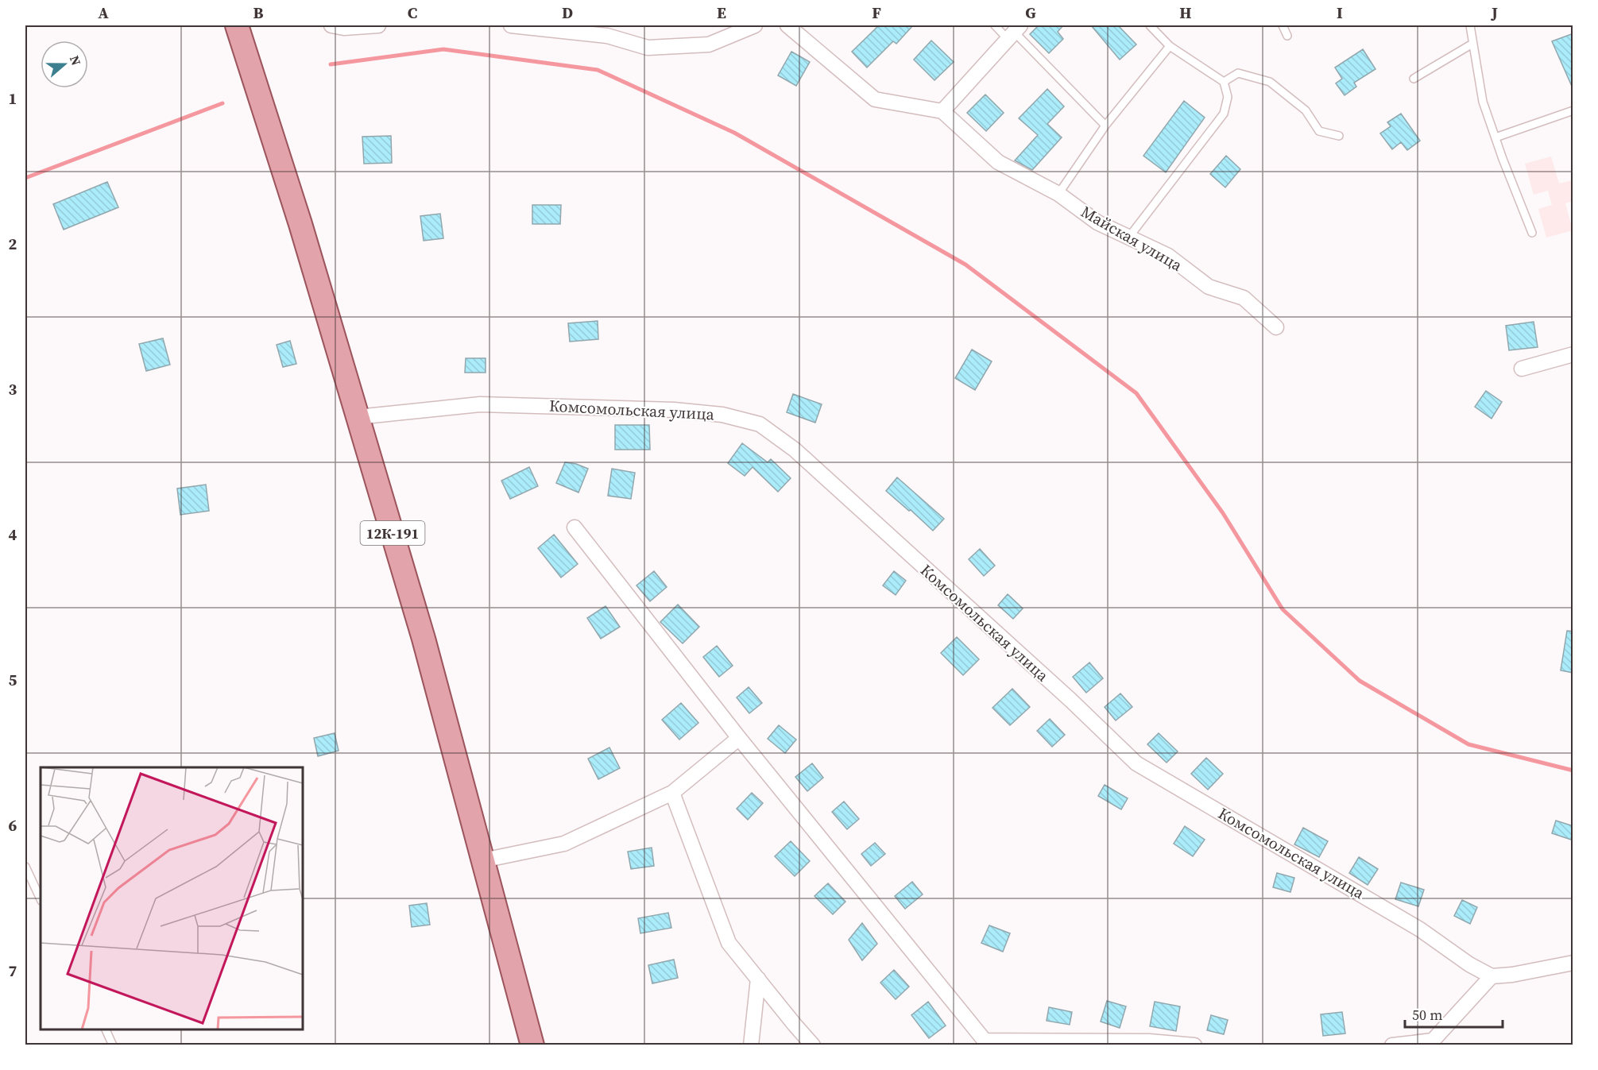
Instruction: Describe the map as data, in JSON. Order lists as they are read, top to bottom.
{
  "streets": {
    "main road": ["12К-191"],
    "street": ["Майская улица", "Комсомольская улица"]
  },
  "crossings": [
    ["Комсомольская улица", "12К-191"]
  ],
  "scale_bar": "50 m",
  "north": "right",
  "grid": {
    "columns": [
      "A",
      "B",
      "C",
      "D",
      "E",
      "F",
      "G",
      "H",
      "I",
      "J"
    ],
    "rows": [
      "1",
      "2",
      "3",
      "4",
      "5",
      "6",
      "7"
    ]
  }
}
